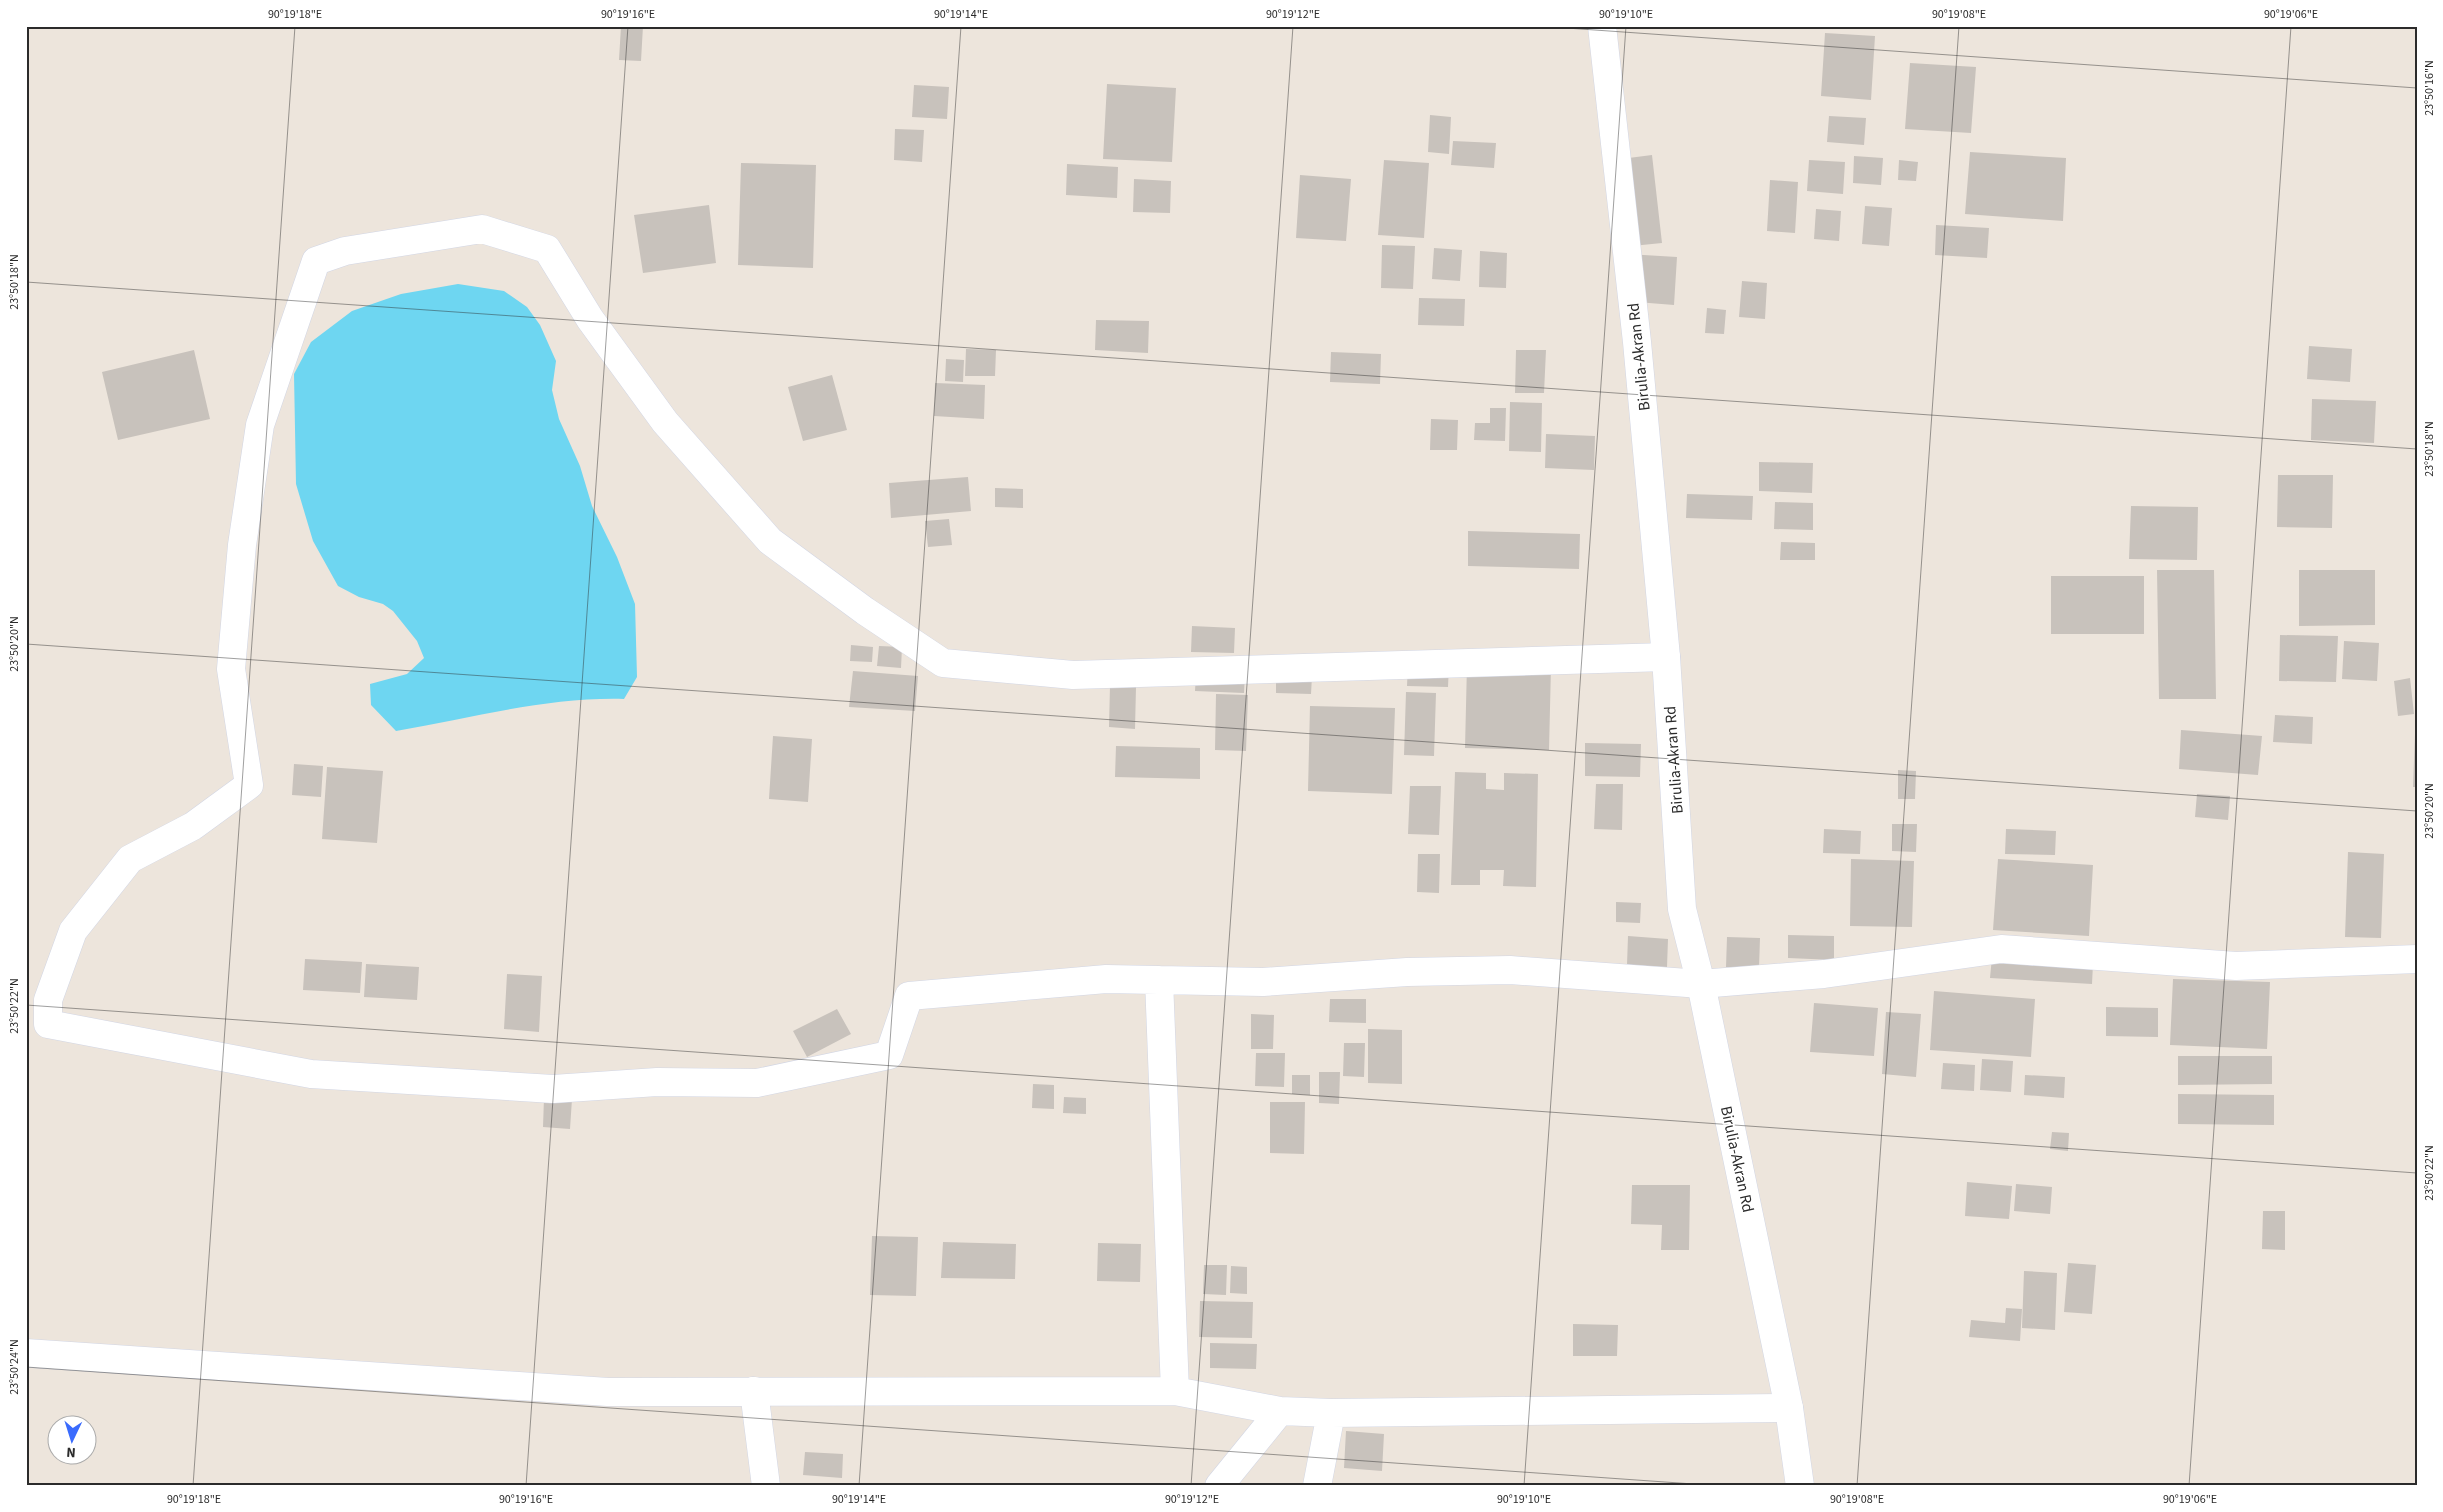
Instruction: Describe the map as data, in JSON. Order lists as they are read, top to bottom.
{
  "streets": {
    "street": ["Birulia-Akran Rd"]
  },
  "north": "bottom",
  "coordinates": [
    "90°19'18\"E",
    "90°19'16\"E",
    "90°19'14\"E",
    "90°19'12\"E",
    "90°19'10\"E",
    "90°19'08\"E",
    "90°19'06\"E",
    "23°50'16\"N",
    "23°50'18\"N",
    "23°50'20\"N",
    "23°50'22\"N",
    "23°50'24\"N"
  ]
}
